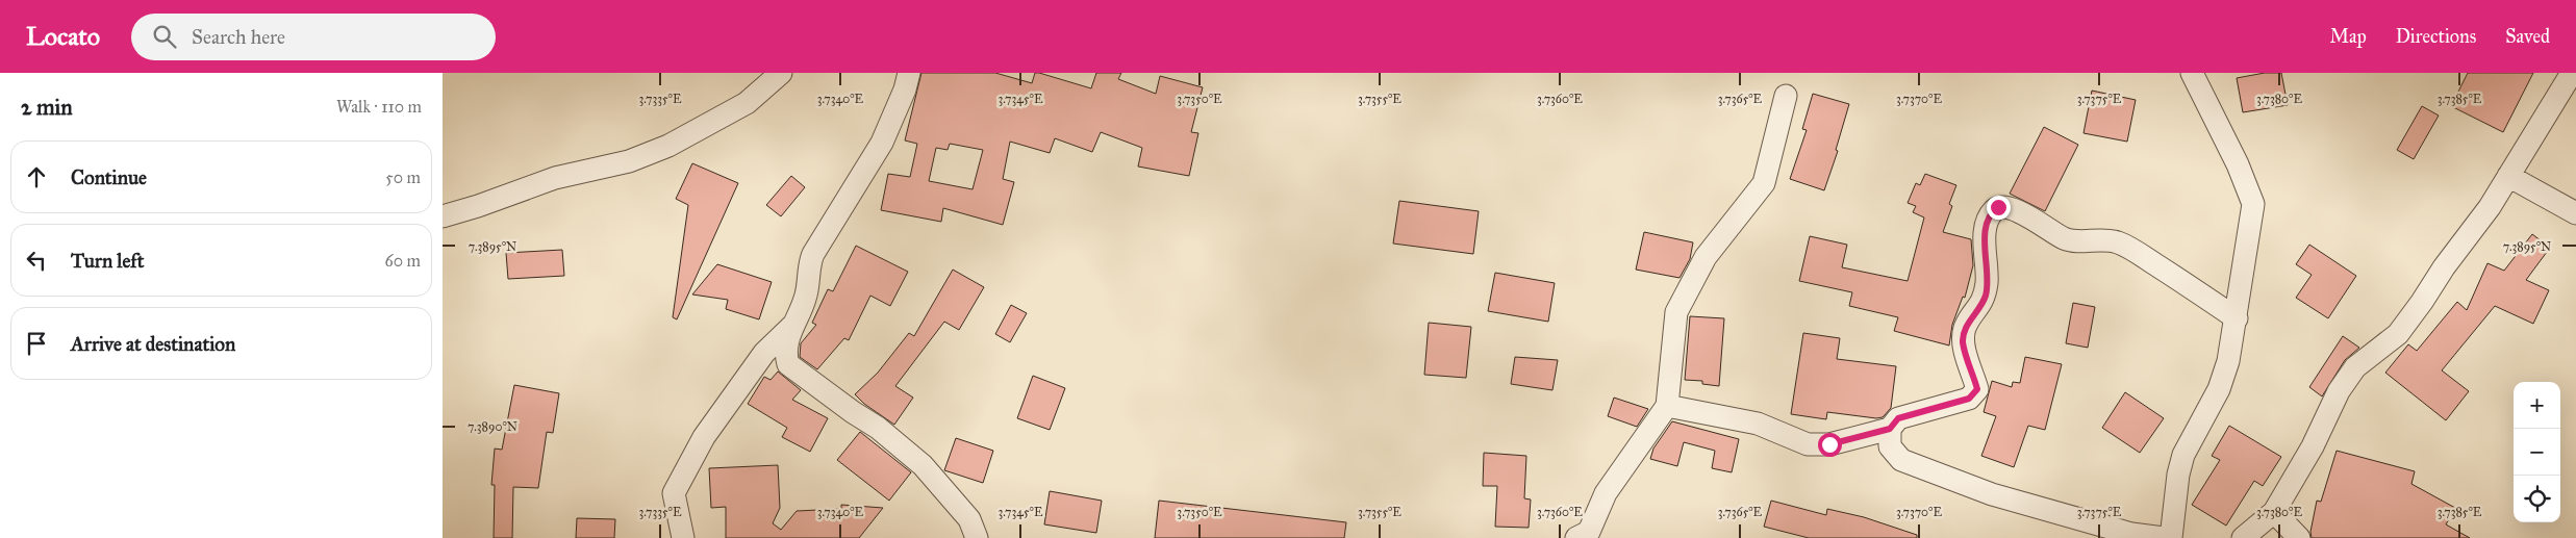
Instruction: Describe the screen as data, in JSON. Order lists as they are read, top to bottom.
{
  "page": {
    "header": "Locato",
    "search": "Search here",
    "nav": ["Map", "Directions", "Saved"],
    "heading": ["2 min", "Walk · 110 m"],
    "list": [
      ["Continue", "50 m"],
      ["Turn left", "60 m"],
      "Arrive at destination"
    ],
    "map_buttons": ["+", "−"]
  },
  "coordinates": [
    "3.7335°E",
    "3.7340°E",
    "3.7345°E",
    "3.7350°E",
    "3.7355°E",
    "3.7360°E",
    "3.7365°E",
    "3.7370°E",
    "3.7375°E",
    "3.7380°E",
    "3.7385°E",
    "7.3895°N",
    "7.3890°N"
  ]
}
